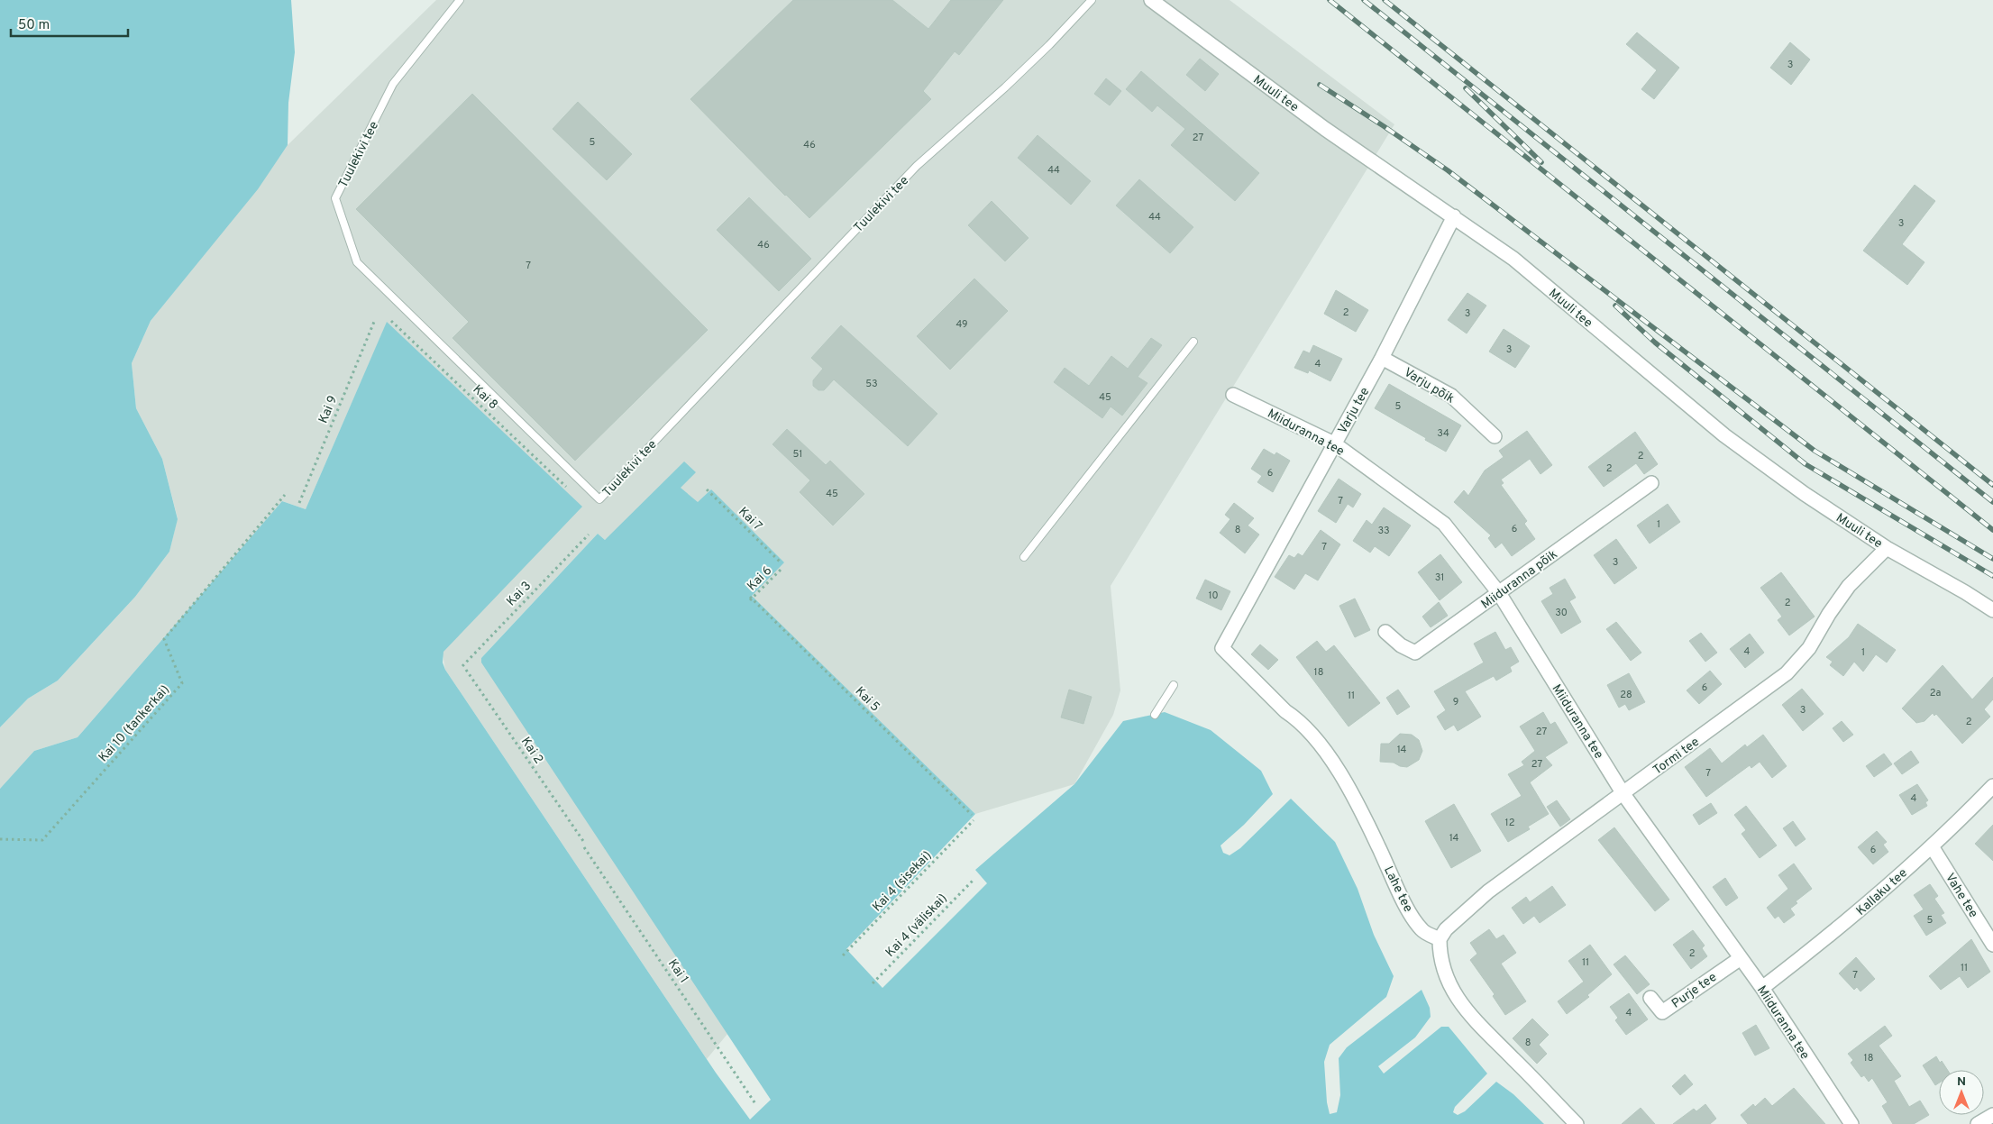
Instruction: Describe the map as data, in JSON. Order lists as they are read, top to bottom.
{
  "streets": {
    "street": [
      "Muuli tee",
      "Varju põik",
      "Varju tee",
      "Miiduranna tee",
      "Miiduranna põik",
      "Tormi tee",
      "Lahe tee",
      "Kallaku tee",
      "Vahe tee",
      "Purje tee"
    ],
    "lane": ["Tuulekivi tee"],
    "path": [
      "Kai 8",
      "Kai 9",
      "Kai 7",
      "Kai 6",
      "Kai 3",
      "Kai 5",
      "Kai 10 (tankerkai)",
      "Kai 2",
      "Kai 4 (sisekai)",
      "Kai 4 (väliskai)",
      "Kai 1"
    ]
  },
  "crossings": [
    ["Muuli tee", "Varju tee"],
    ["Muuli tee", "Tormi tee"],
    ["Varju põik", "Varju tee"],
    ["Varju tee", "Miiduranna tee"],
    ["Varju tee", "Lahe tee"],
    ["Miiduranna tee", "Miiduranna põik"],
    ["Miiduranna tee", "Tormi tee"],
    ["Miiduranna tee", "Kallaku tee"],
    ["Miiduranna tee", "Purje tee"],
    ["Kai 6", "Kai 5"],
    ["Tormi tee", "Lahe tee"],
    ["Kallaku tee", "Vahe tee"]
  ],
  "house_numbers": [
    "3",
    "27",
    "5",
    "46",
    "44",
    "44",
    "3",
    "46",
    "7",
    "2",
    "3",
    "49",
    "3",
    "4",
    "53",
    "45",
    "5",
    "34",
    "51",
    "2",
    "2",
    "6",
    "45",
    "7",
    "1",
    "6",
    "8",
    "33",
    "7",
    "3",
    "31",
    "10",
    "2",
    "30",
    "4",
    "1",
    "18",
    "6",
    "2a",
    "28",
    "11",
    "9",
    "3",
    "2",
    "27",
    "14",
    "27",
    "7",
    "4",
    "12",
    "14",
    "6",
    "5",
    "2",
    "11",
    "11",
    "7",
    "4",
    "8",
    "18"
  ],
  "scale_bar": "50 m",
  "north": "top"
}
